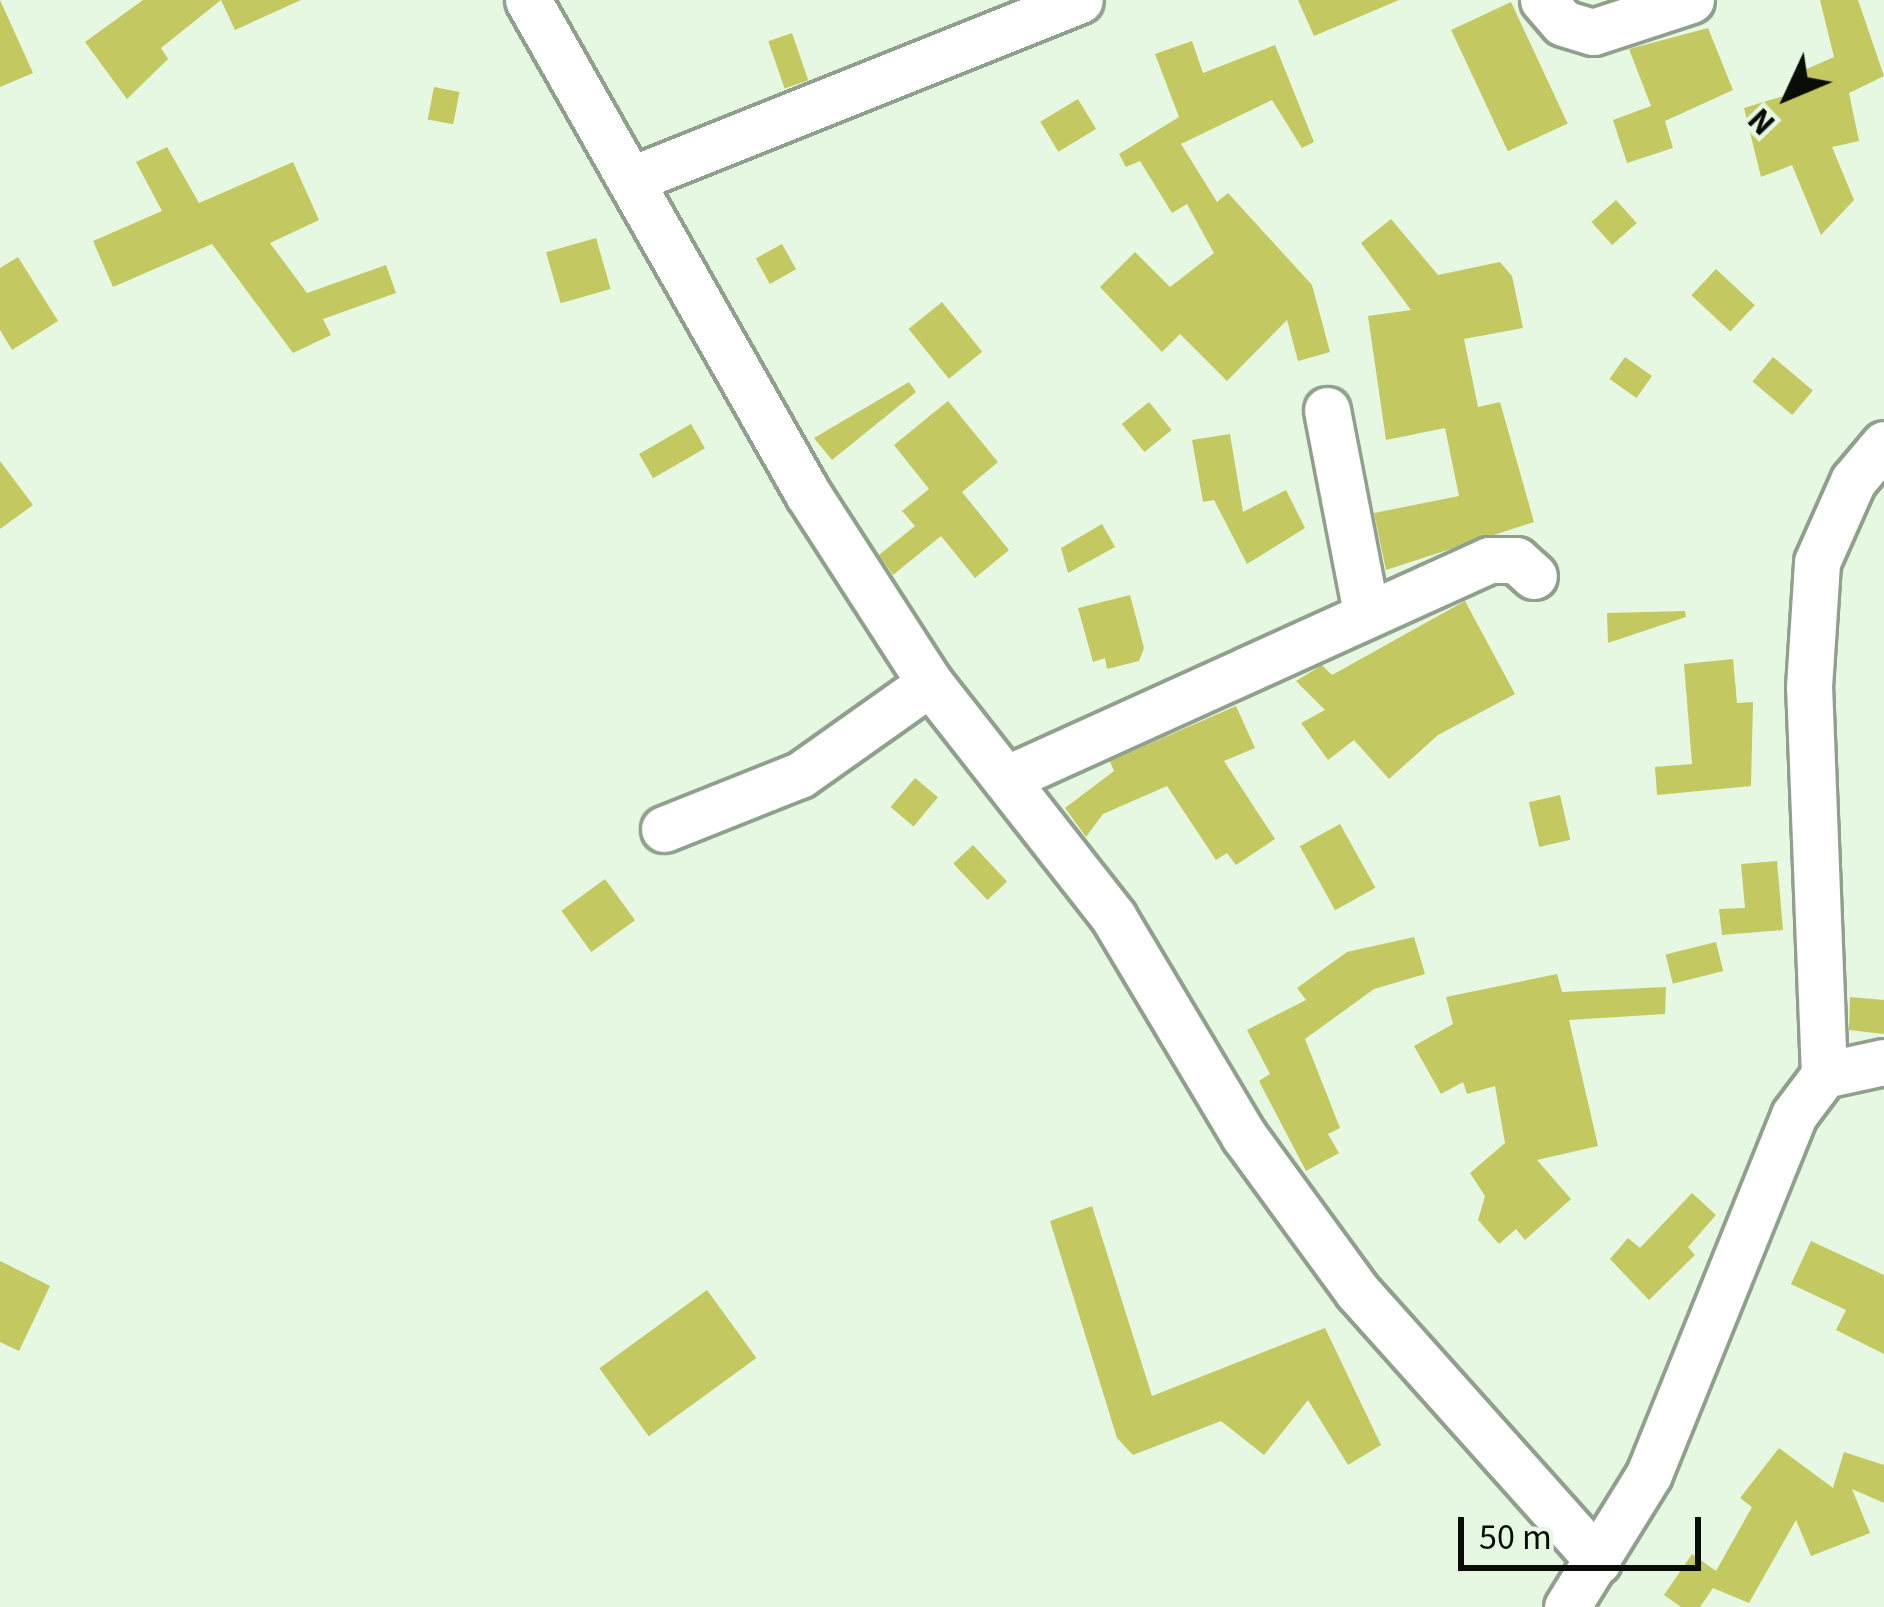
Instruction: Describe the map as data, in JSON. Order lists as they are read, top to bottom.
{
  "scale_bar": "50 m",
  "north": "bottom left"
}
